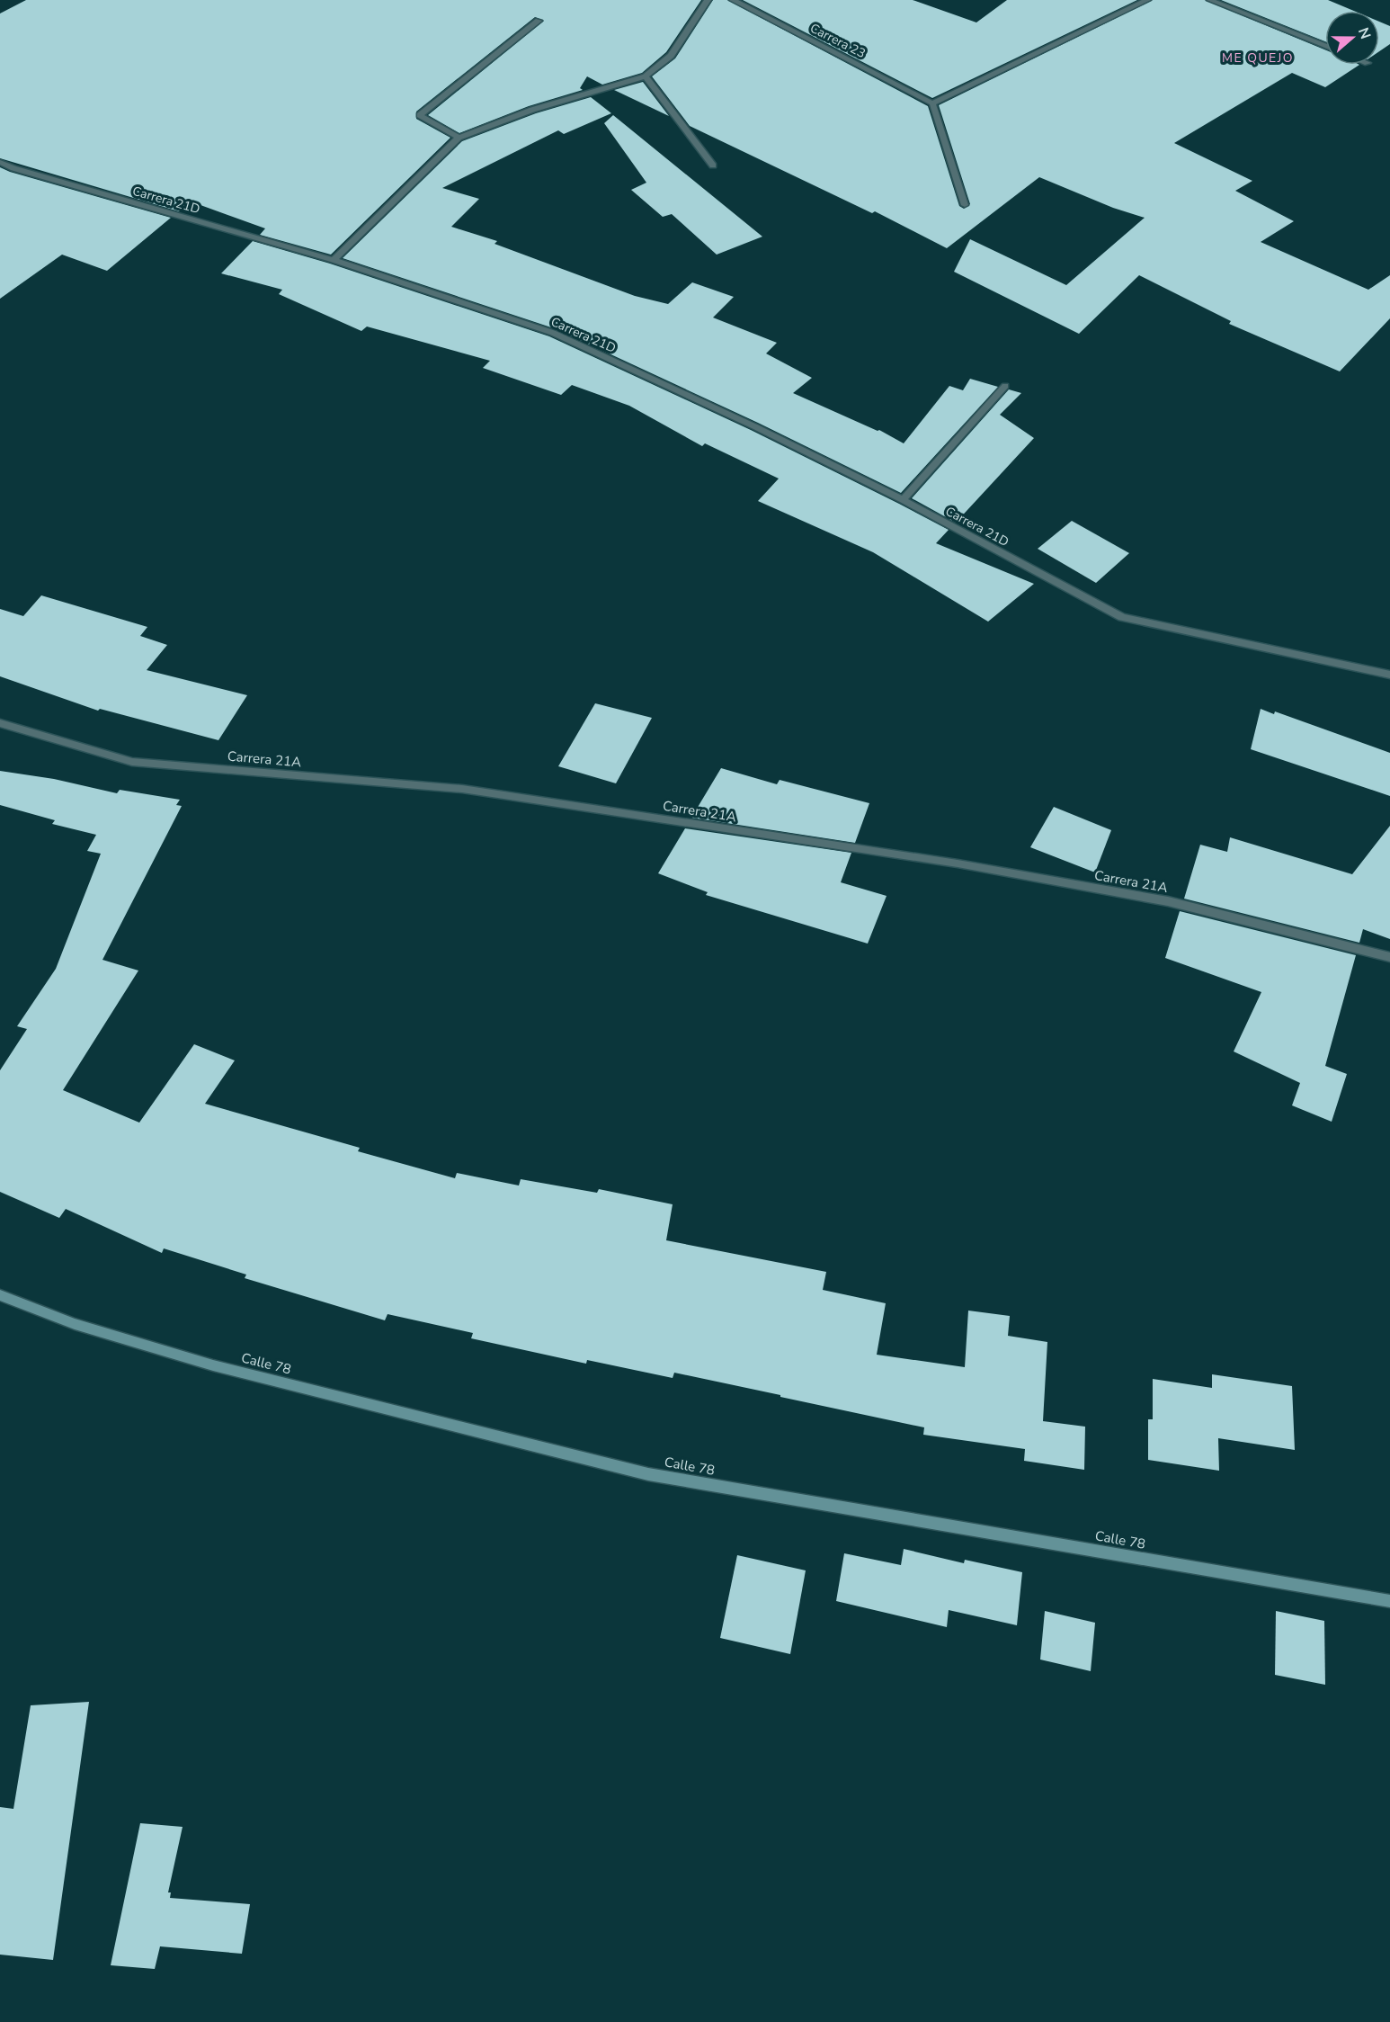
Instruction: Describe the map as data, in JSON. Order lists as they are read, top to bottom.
{
  "streets": {
    "street": [
      "Carrera 23",
      "Carrera 21D",
      "Carrera 21A",
      "Calle 78"
    ]
  },
  "districts": ["ME QUEJO"],
  "north": "right"
}
